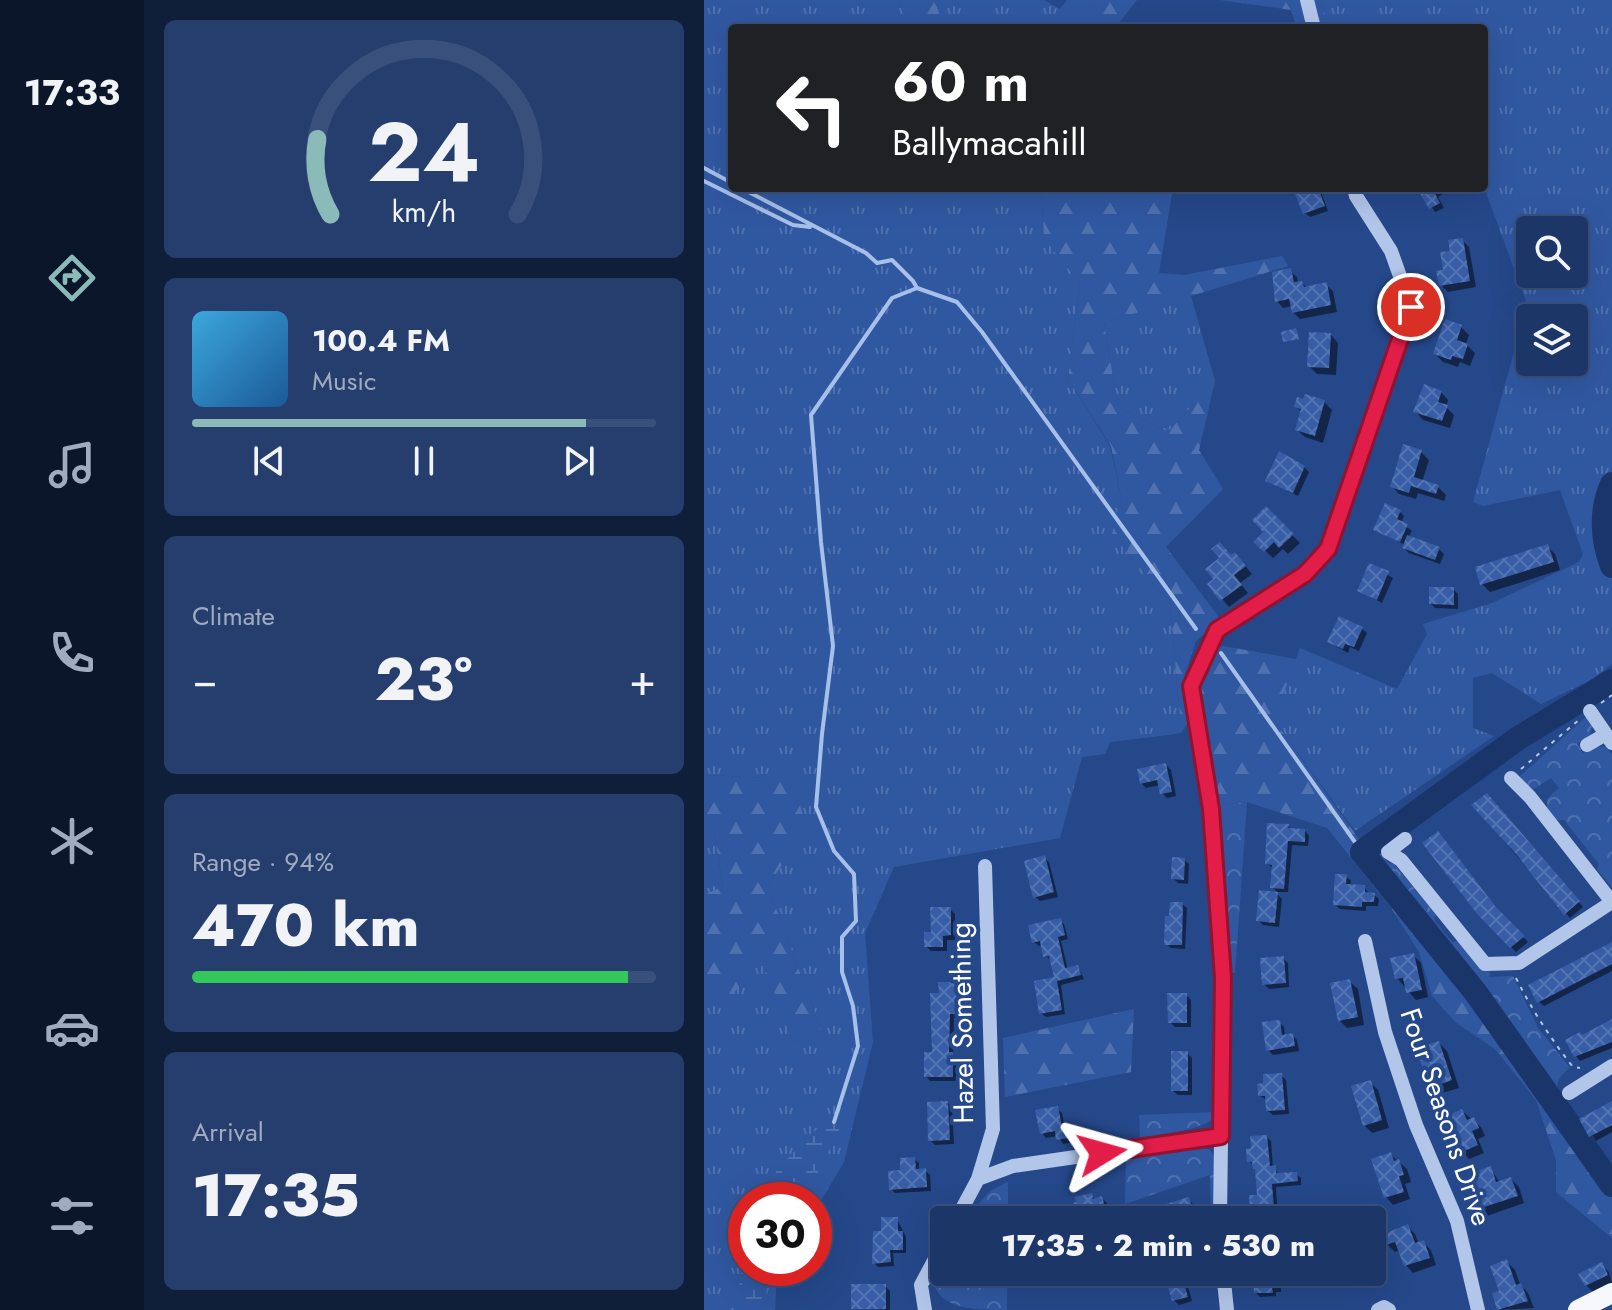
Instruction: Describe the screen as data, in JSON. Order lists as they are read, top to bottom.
{
  "streets": {
    "street": ["Hazel Something", "Four Seasons Drive"]
  },
  "page": {
    "tabs": "17:33",
    "turn": ["60 m", "Ballymacahill"],
    "song": ["100.4 FM", "Music"],
    "tile": [
      "Climate",
      ["Range · 94%", "470 km"],
      ["Arrival", "17:35"]
    ],
    "heat": ["−", "23°", "+"],
    "limit": "30",
    "trip": "17:35 · 2 min · 530 m",
    "gauge": ["24", "km/h"]
  }
}
